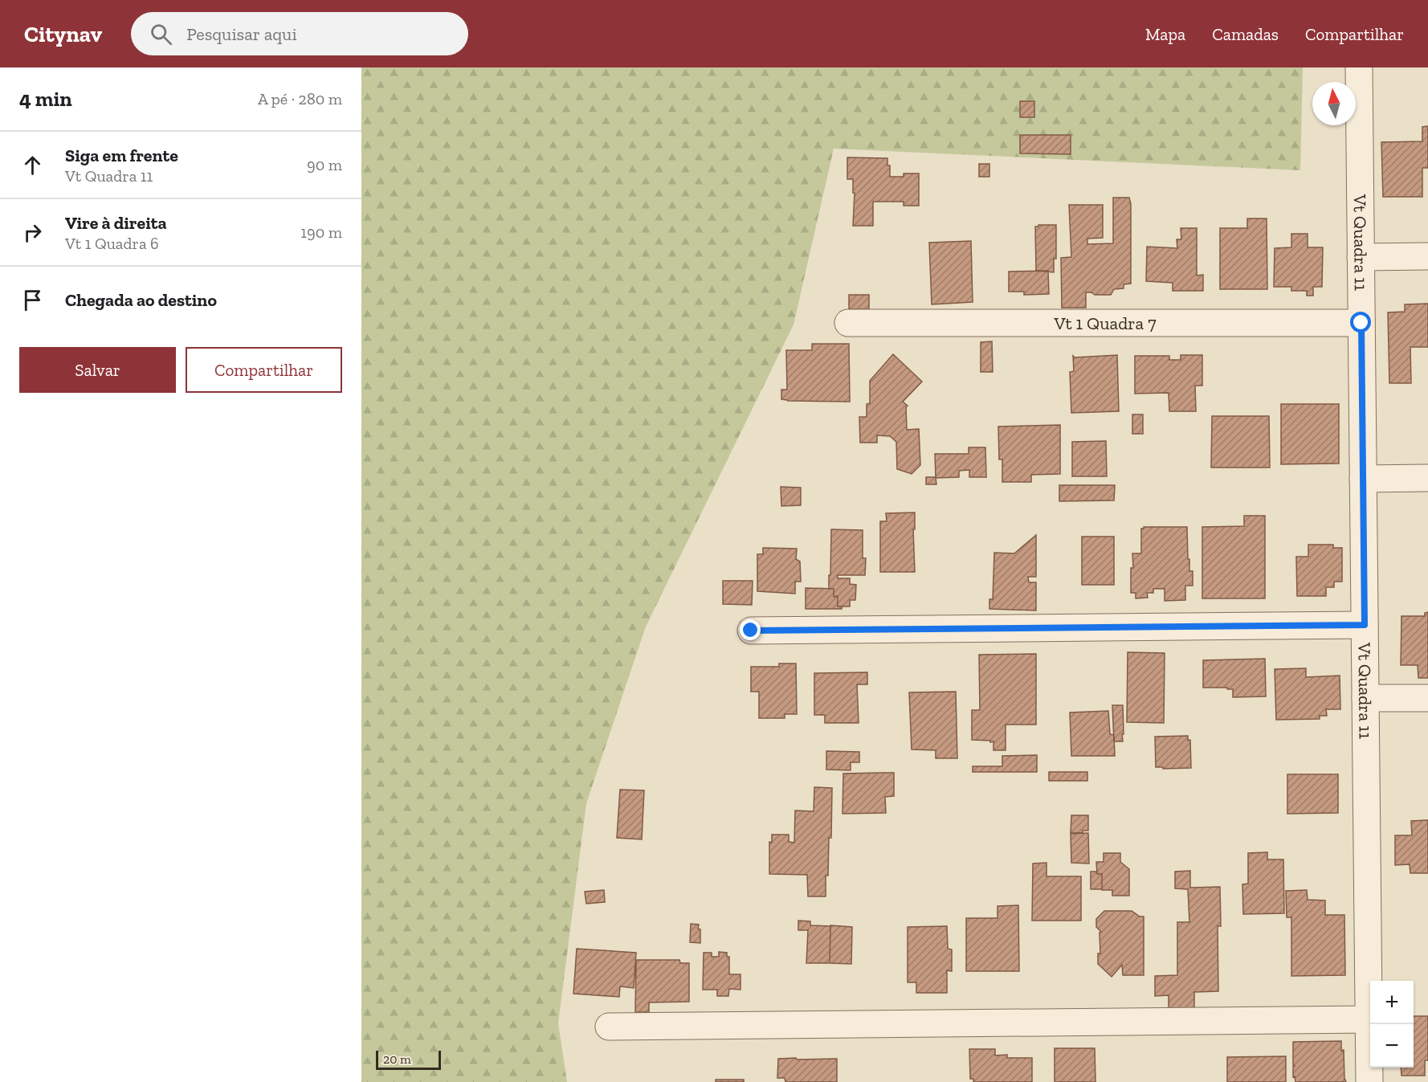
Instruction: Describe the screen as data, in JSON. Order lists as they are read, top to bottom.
{
  "streets": {
    "street": ["Vt Quadra 11", "Vt 1 Quadra 7"]
  },
  "crossings": [
    ["Vt Quadra 11", "Vt 1 Quadra 7"]
  ],
  "scale_bar": "20 m",
  "north": "top",
  "page": {
    "header": "Citynav",
    "search": "Pesquisar aqui",
    "nav": ["Mapa", "Camadas", "Compartilhar"],
    "heading": ["4 min", "A pé · 280 m"],
    "list": [
      ["Siga em frente", "Vt Quadra 11", "90 m"],
      ["Vire à direita", "Vt 1 Quadra 6", "190 m"],
      "Chegada ao destino"
    ],
    "buttons": ["Salvar", "Compartilhar"],
    "map_buttons": ["+", "−"],
    "scale": "20 m"
  }
}
